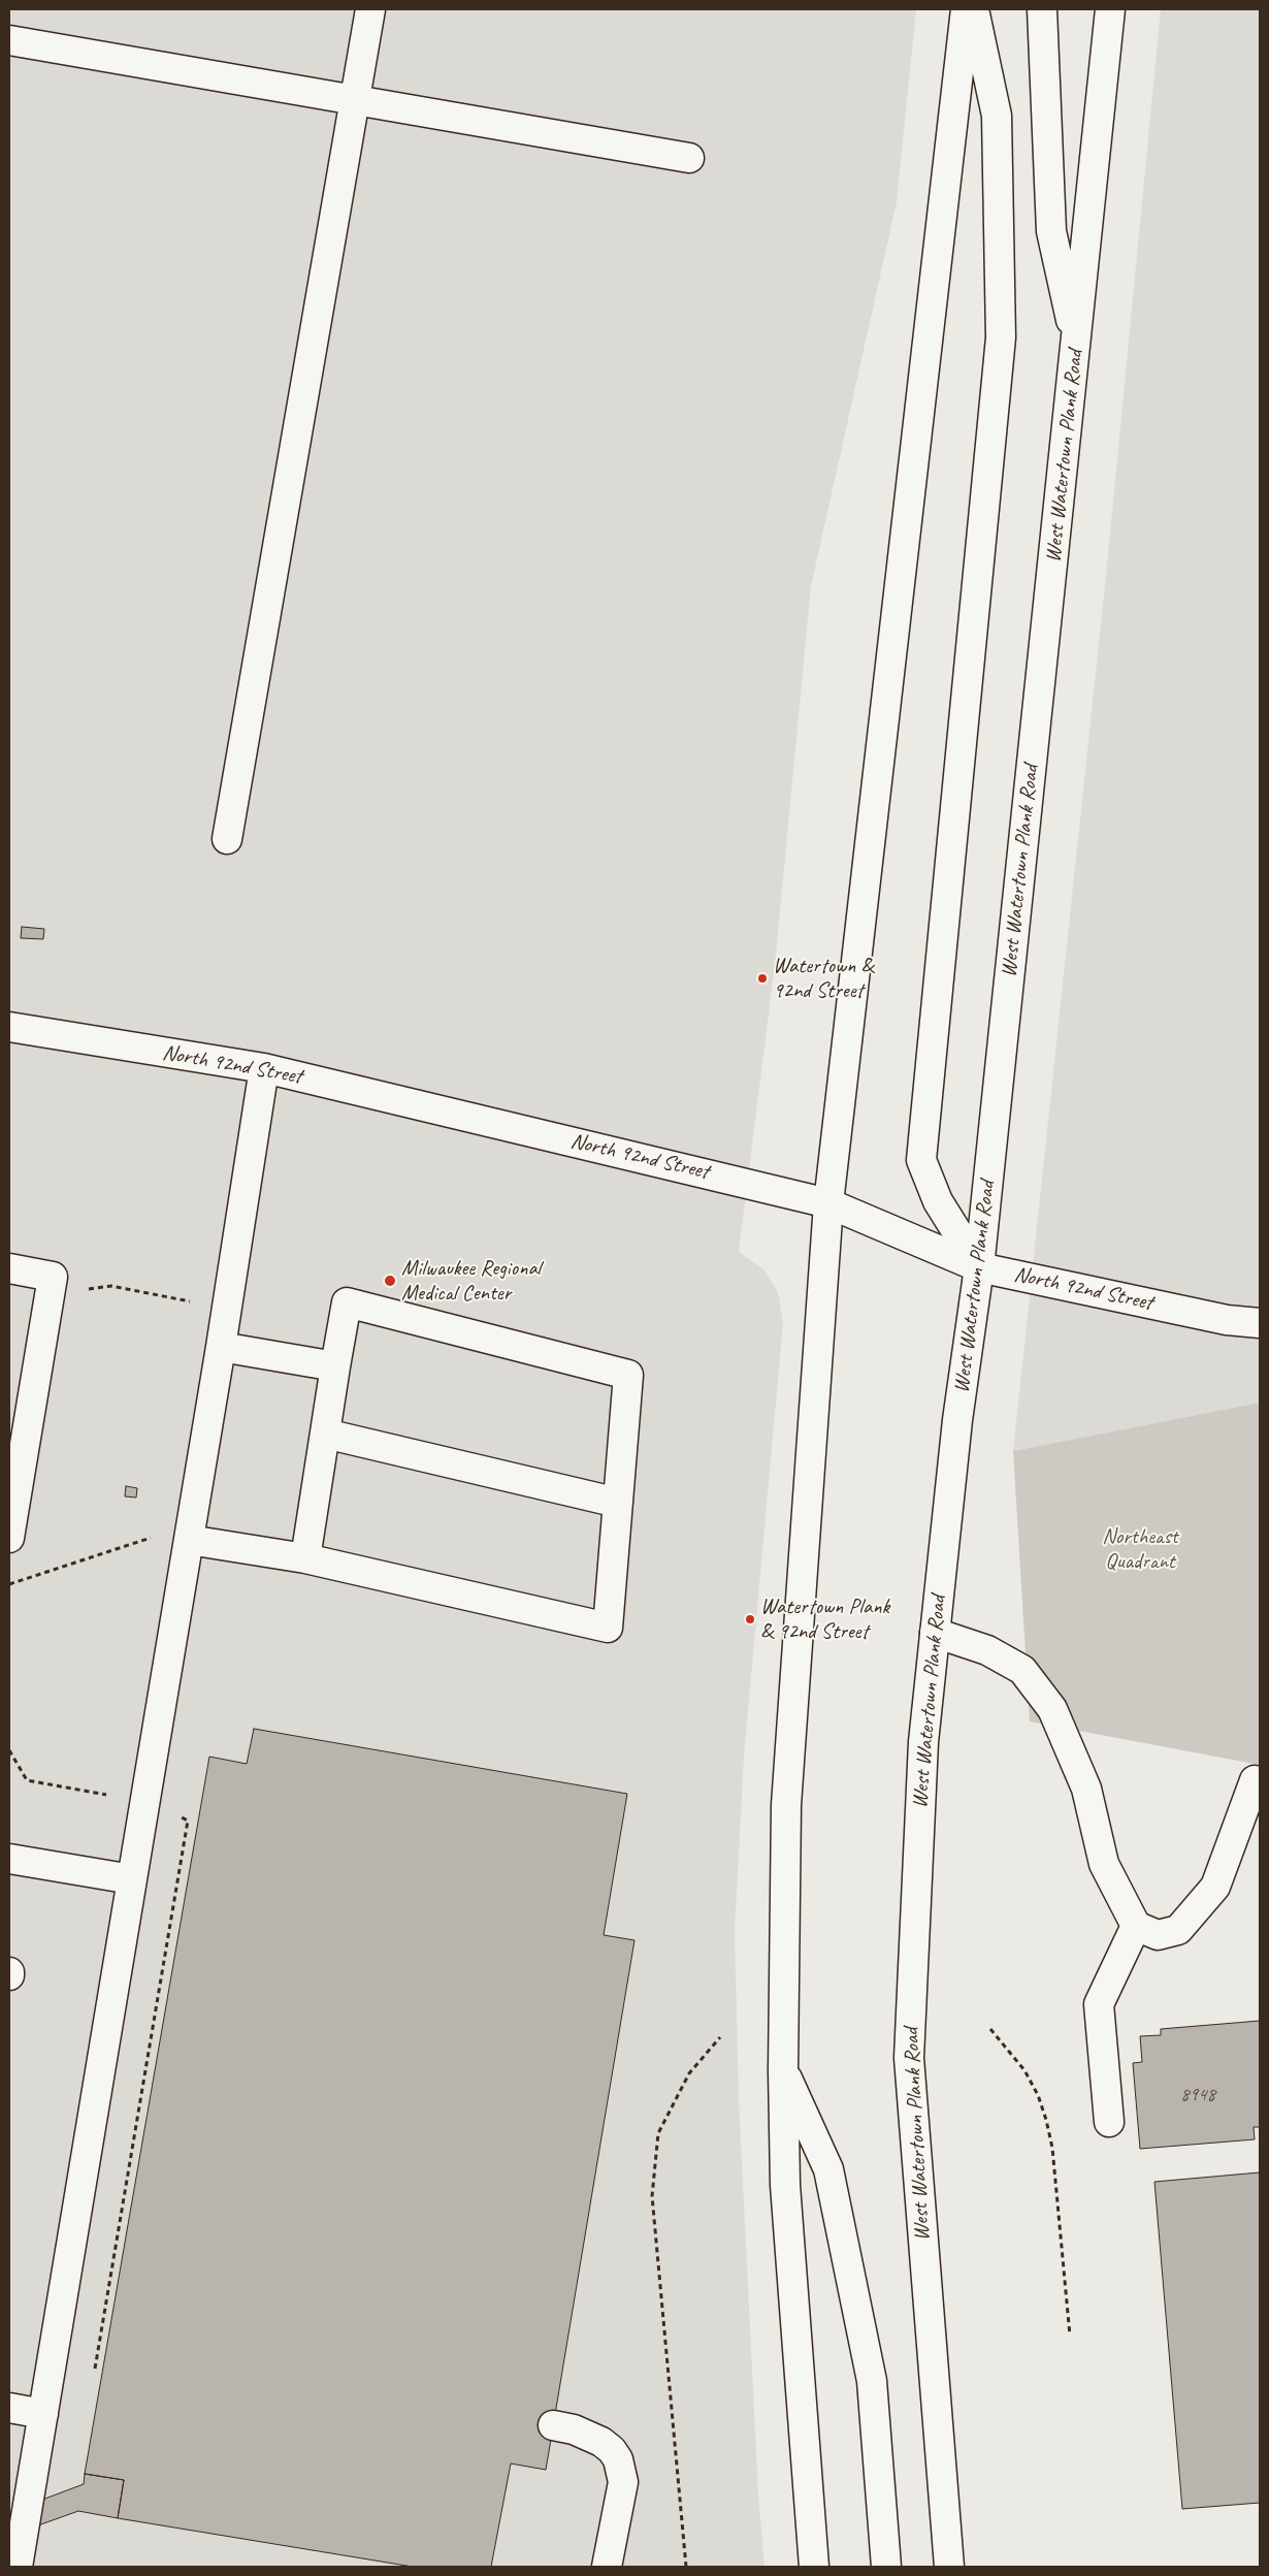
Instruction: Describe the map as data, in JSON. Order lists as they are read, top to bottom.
{
  "streets": {
    "main road": ["West Watertown Plank Road", "North 92nd Street"]
  },
  "crossings": [
    ["West Watertown Plank Road", "North 92nd Street"]
  ],
  "parks": ["Northeast Quadrant"],
  "places": ["Watertown & 92nd Street", "Milwaukee Regional Medical Center", "Watertown Plank & 92nd Street"],
  "house_numbers": ["8948"]
}
